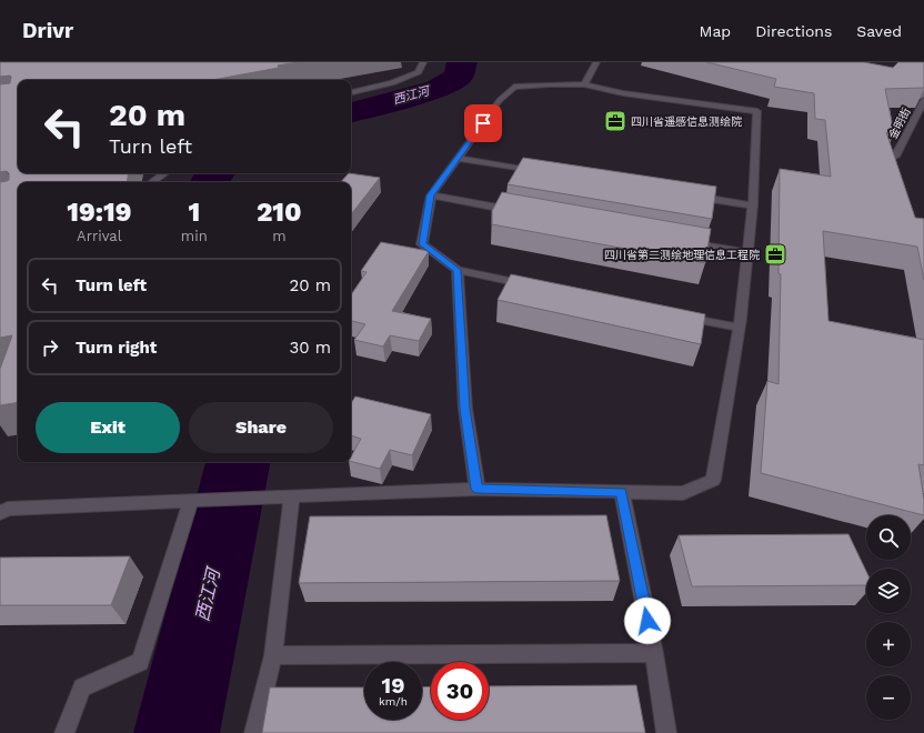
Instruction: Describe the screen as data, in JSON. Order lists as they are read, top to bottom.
{
  "streets": {
    "street": ["金明街"]
  },
  "water": ["西江河"],
  "places": {
    "office": ["四川省遥感信息测绘院", "四川省第二测绘地理信息工程院"]
  },
  "page": {
    "header": "Drivr",
    "nav": ["Map", "Directions", "Saved"],
    "turn": ["20 m", "Turn left"],
    "eta": [
      "19:19",
      "Arrival",
      "1",
      "min",
      "210",
      "m"
    ],
    "list": [
      {
        "name": "Turn left",
        "value": "20 m"
      },
      {
        "name": "Turn right",
        "value": "30 m"
      }
    ],
    "buttons": ["Exit", "Share"],
    "map_buttons": ["+", "−"],
    "speed": "19 km/h",
    "limit": "30"
  }
}
